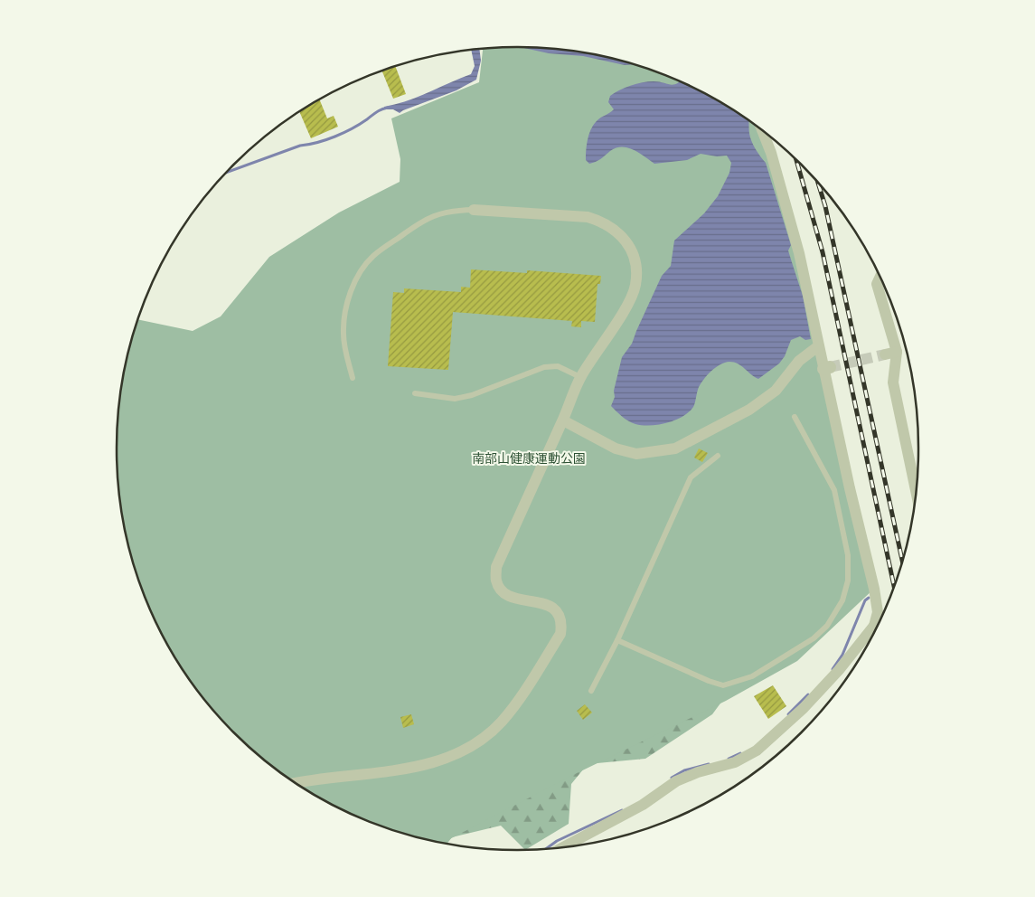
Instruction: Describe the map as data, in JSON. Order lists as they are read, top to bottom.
{
  "parks": ["南部山健康運動公園"]
}
